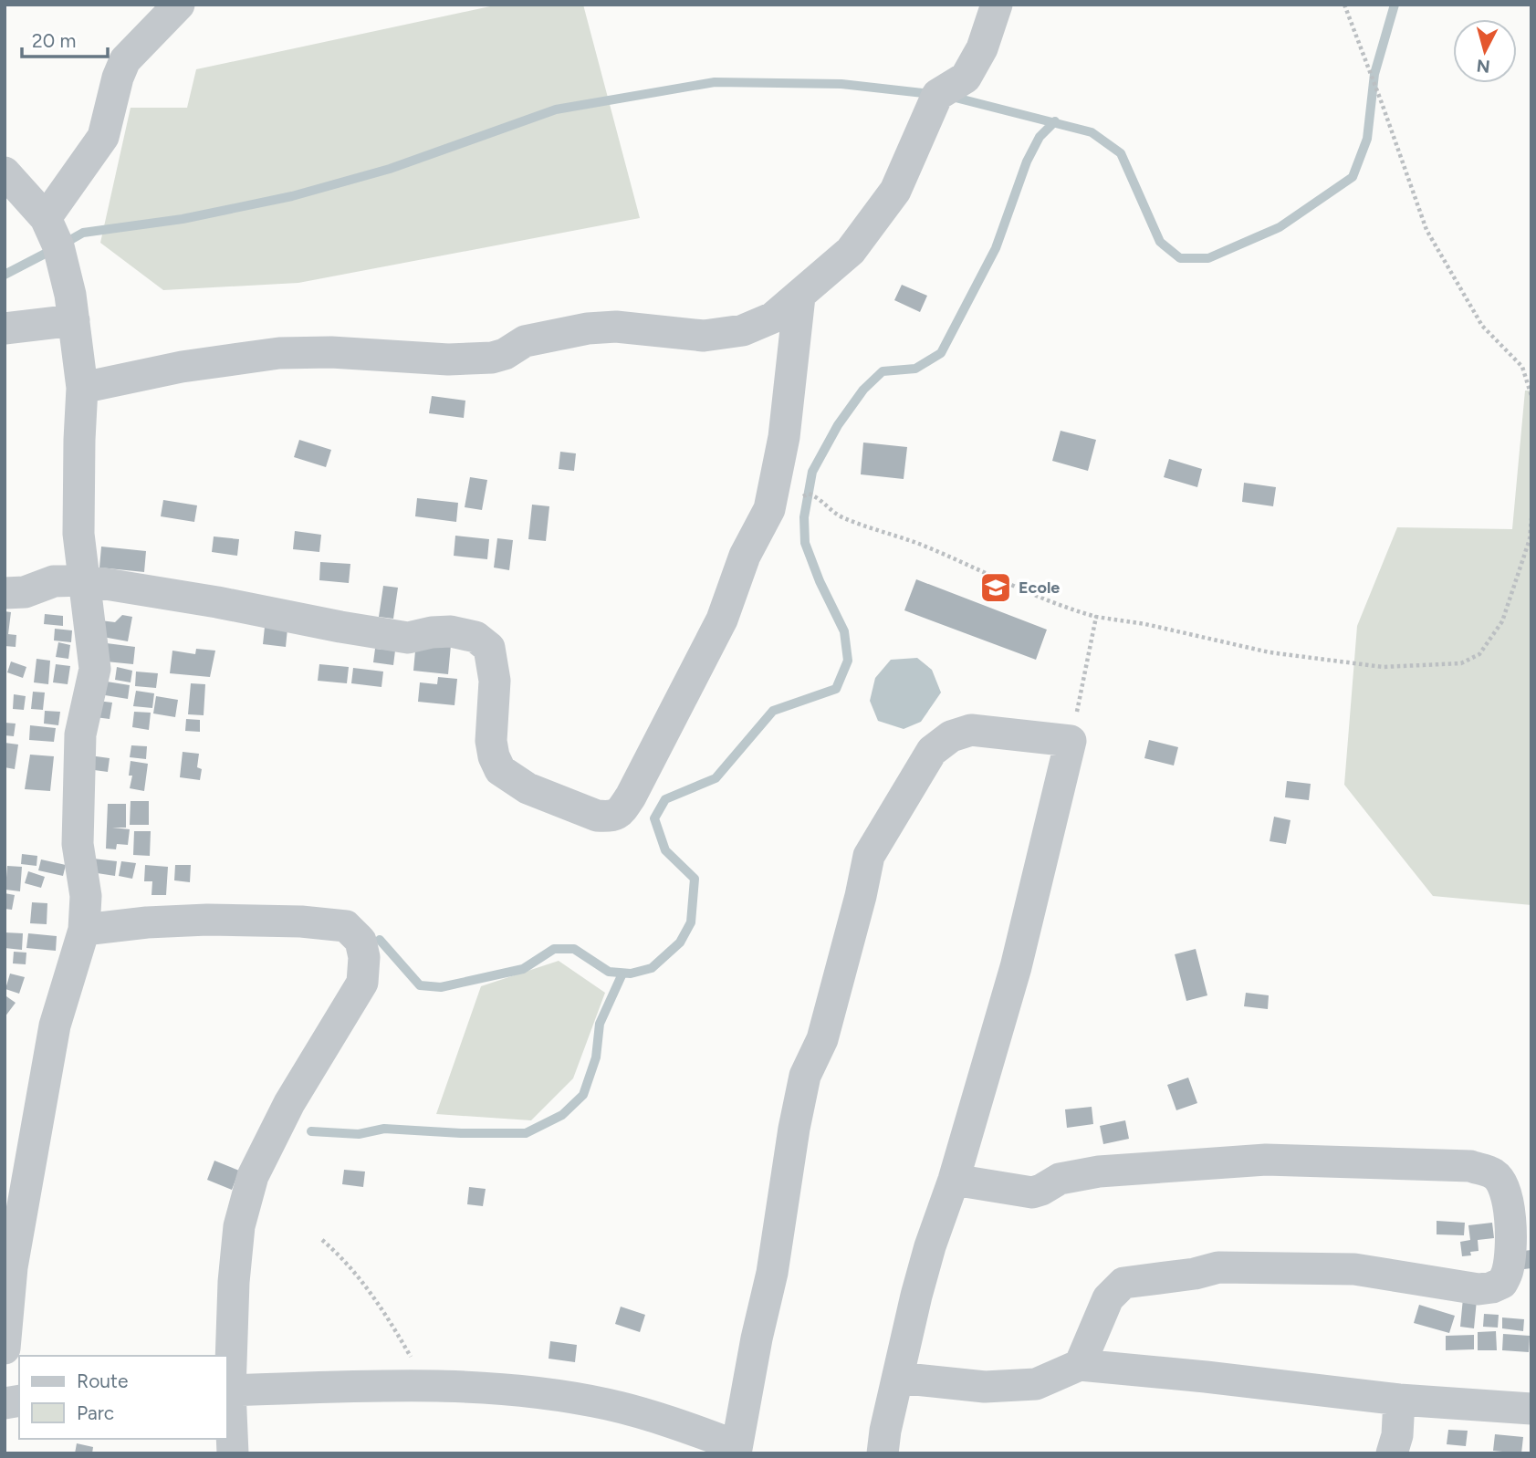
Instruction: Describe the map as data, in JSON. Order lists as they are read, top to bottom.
{
  "places": {
    "school or university": ["Ecole"]
  },
  "legend": ["Route", "Parc"],
  "scale_bar": "20 m",
  "north": "bottom"
}
